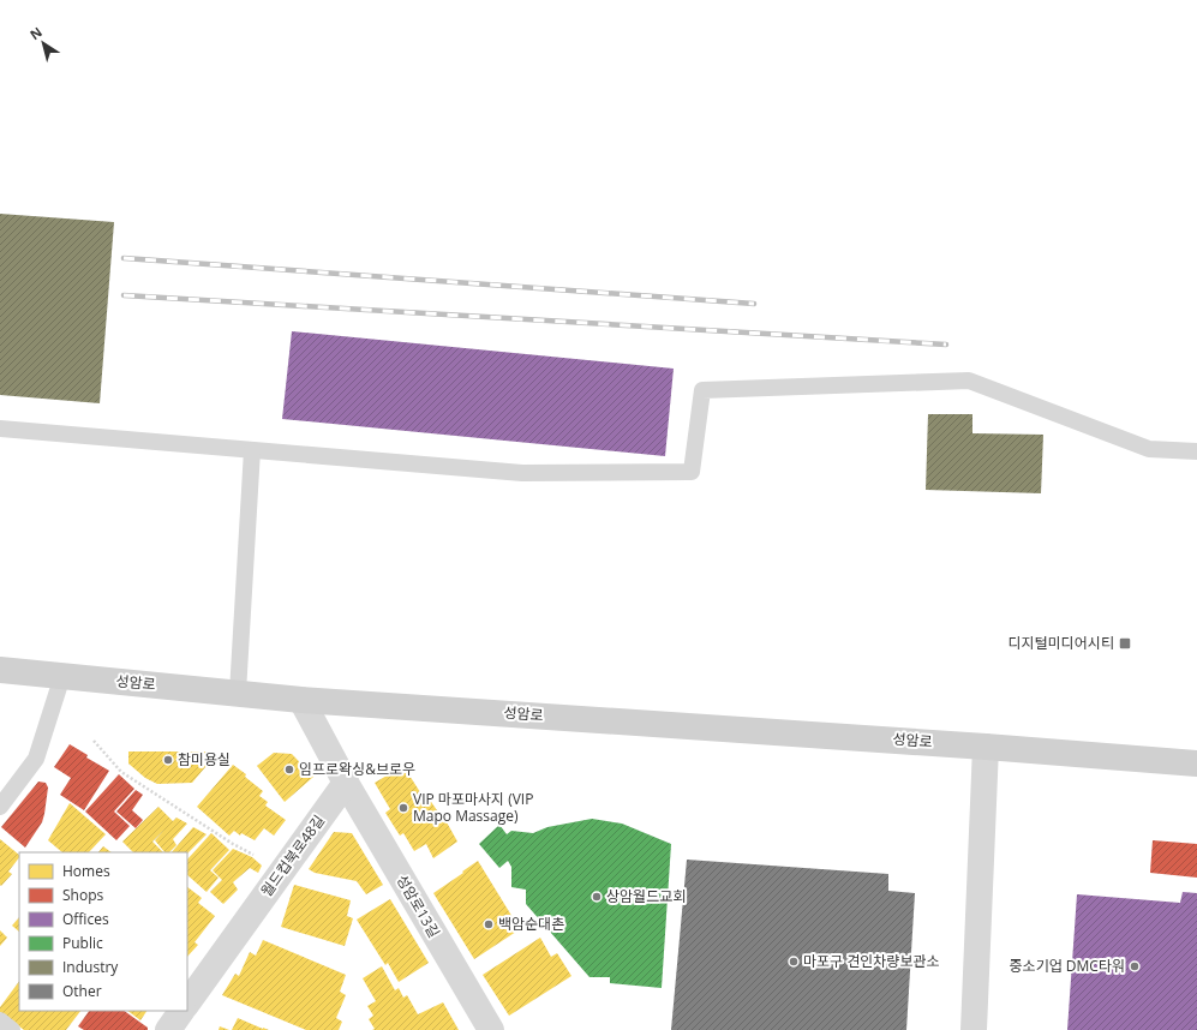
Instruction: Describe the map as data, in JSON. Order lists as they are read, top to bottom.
{
  "streets": {
    "main road": ["성암로"],
    "street": ["월드컵북로48길", "성암로13길"]
  },
  "crossings": [
    ["월드컵북로48길", "성암로13길"]
  ],
  "places": {
    "transit": ["디지털미디어시티"],
    "other": [
      "참미용실",
      "임프로왁싱&브로우",
      "VIP 마포마사지 (VIP Mapo Massage)",
      "상암월드교회",
      "백암순대촌",
      "마포구 견인차량보관소",
      "중소기업 DMC타워"
    ]
  },
  "legend": [
    "Homes",
    "Shops",
    "Offices",
    "Public",
    "Industry",
    "Other"
  ],
  "north": "top left"
}
